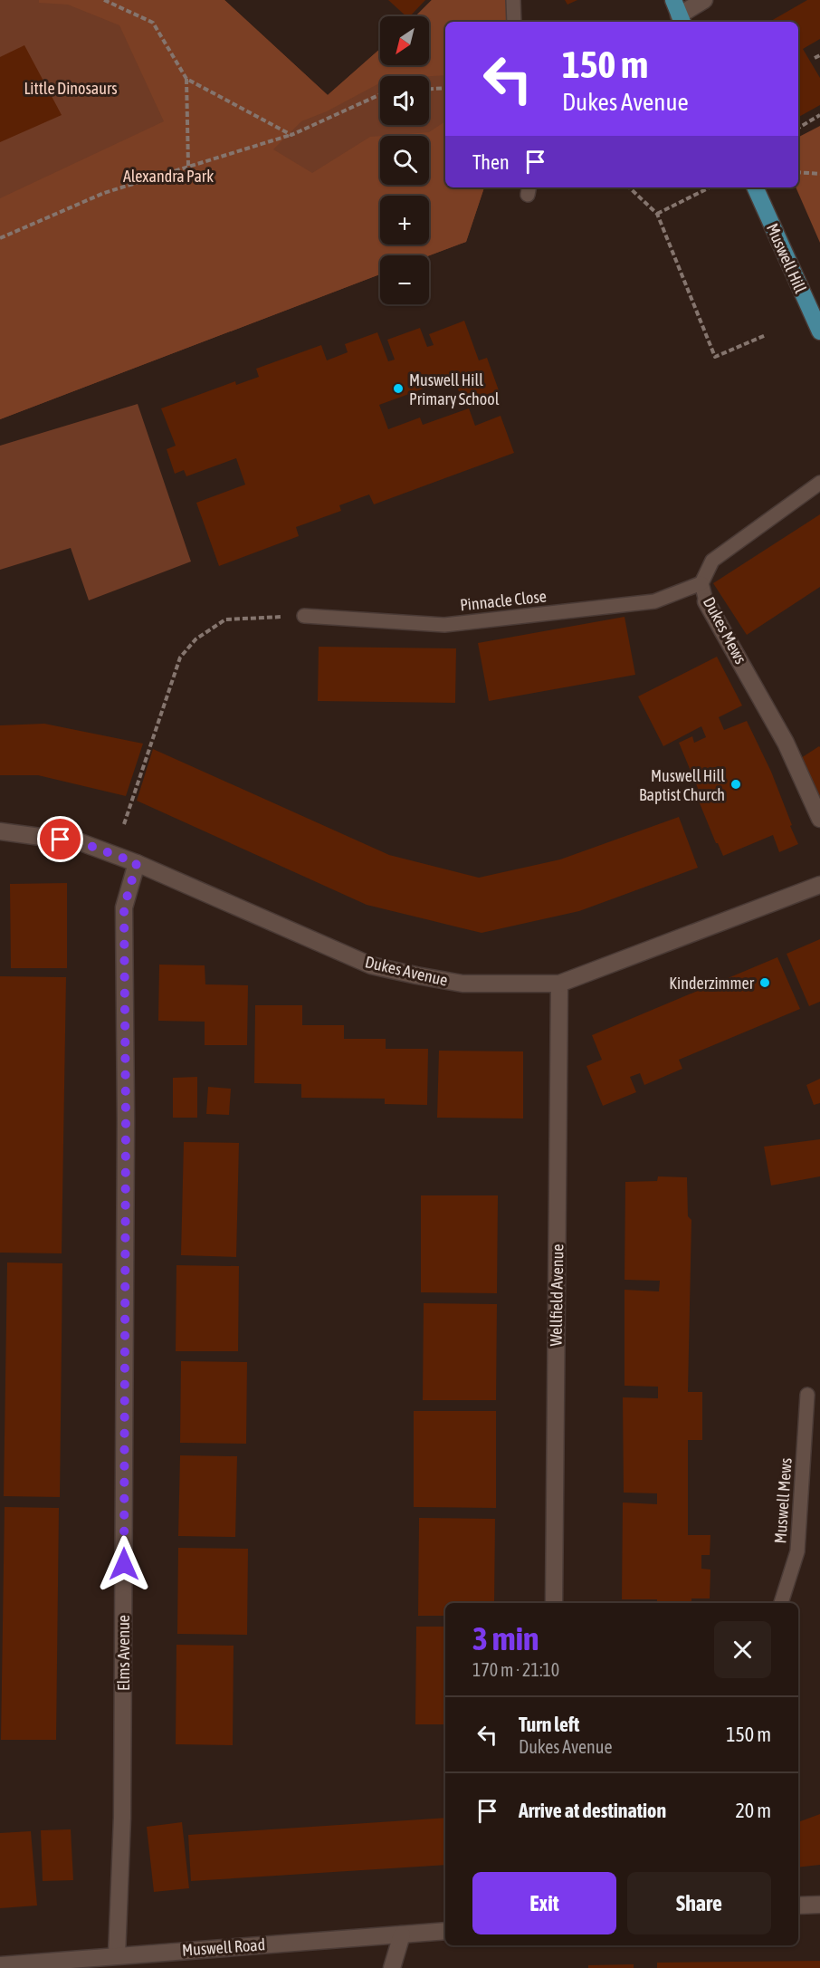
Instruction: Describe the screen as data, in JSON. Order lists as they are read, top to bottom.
{
  "streets": {
    "main road": ["Muswell Hill"],
    "street": [
      "Dukes Mews",
      "Dukes Avenue",
      "Wellfield Avenue",
      "Elms Avenue",
      "Muswell Road"
    ],
    "lane": ["Pinnacle Close", "Muswell Mews"]
  },
  "crossings": [
    ["Pinnacle Close", "Dukes Mews"],
    ["Dukes Avenue", "Wellfield Avenue"],
    ["Dukes Avenue", "Elms Avenue"],
    ["Elms Avenue", "Muswell Road"]
  ],
  "parks": ["Little Dinosaurs", "Alexandra Park"],
  "places": ["Muswell Hill Primary School", "Muswell Hill Baptist Church", "Kinderzimmer"],
  "north": "bottom left",
  "page": {
    "map_buttons": ["+", "−"],
    "turn": ["150 m", "Dukes Avenue"],
    "then": "Then",
    "heading": ["3 min", "170 m · 21:10"],
    "list": [
      {
        "name": "Turn left",
        "note": "Dukes Avenue",
        "value": "150 m"
      },
      {
        "name": "Arrive at destination",
        "value": "20 m"
      }
    ],
    "buttons": ["Exit", "Share"]
  }
}
